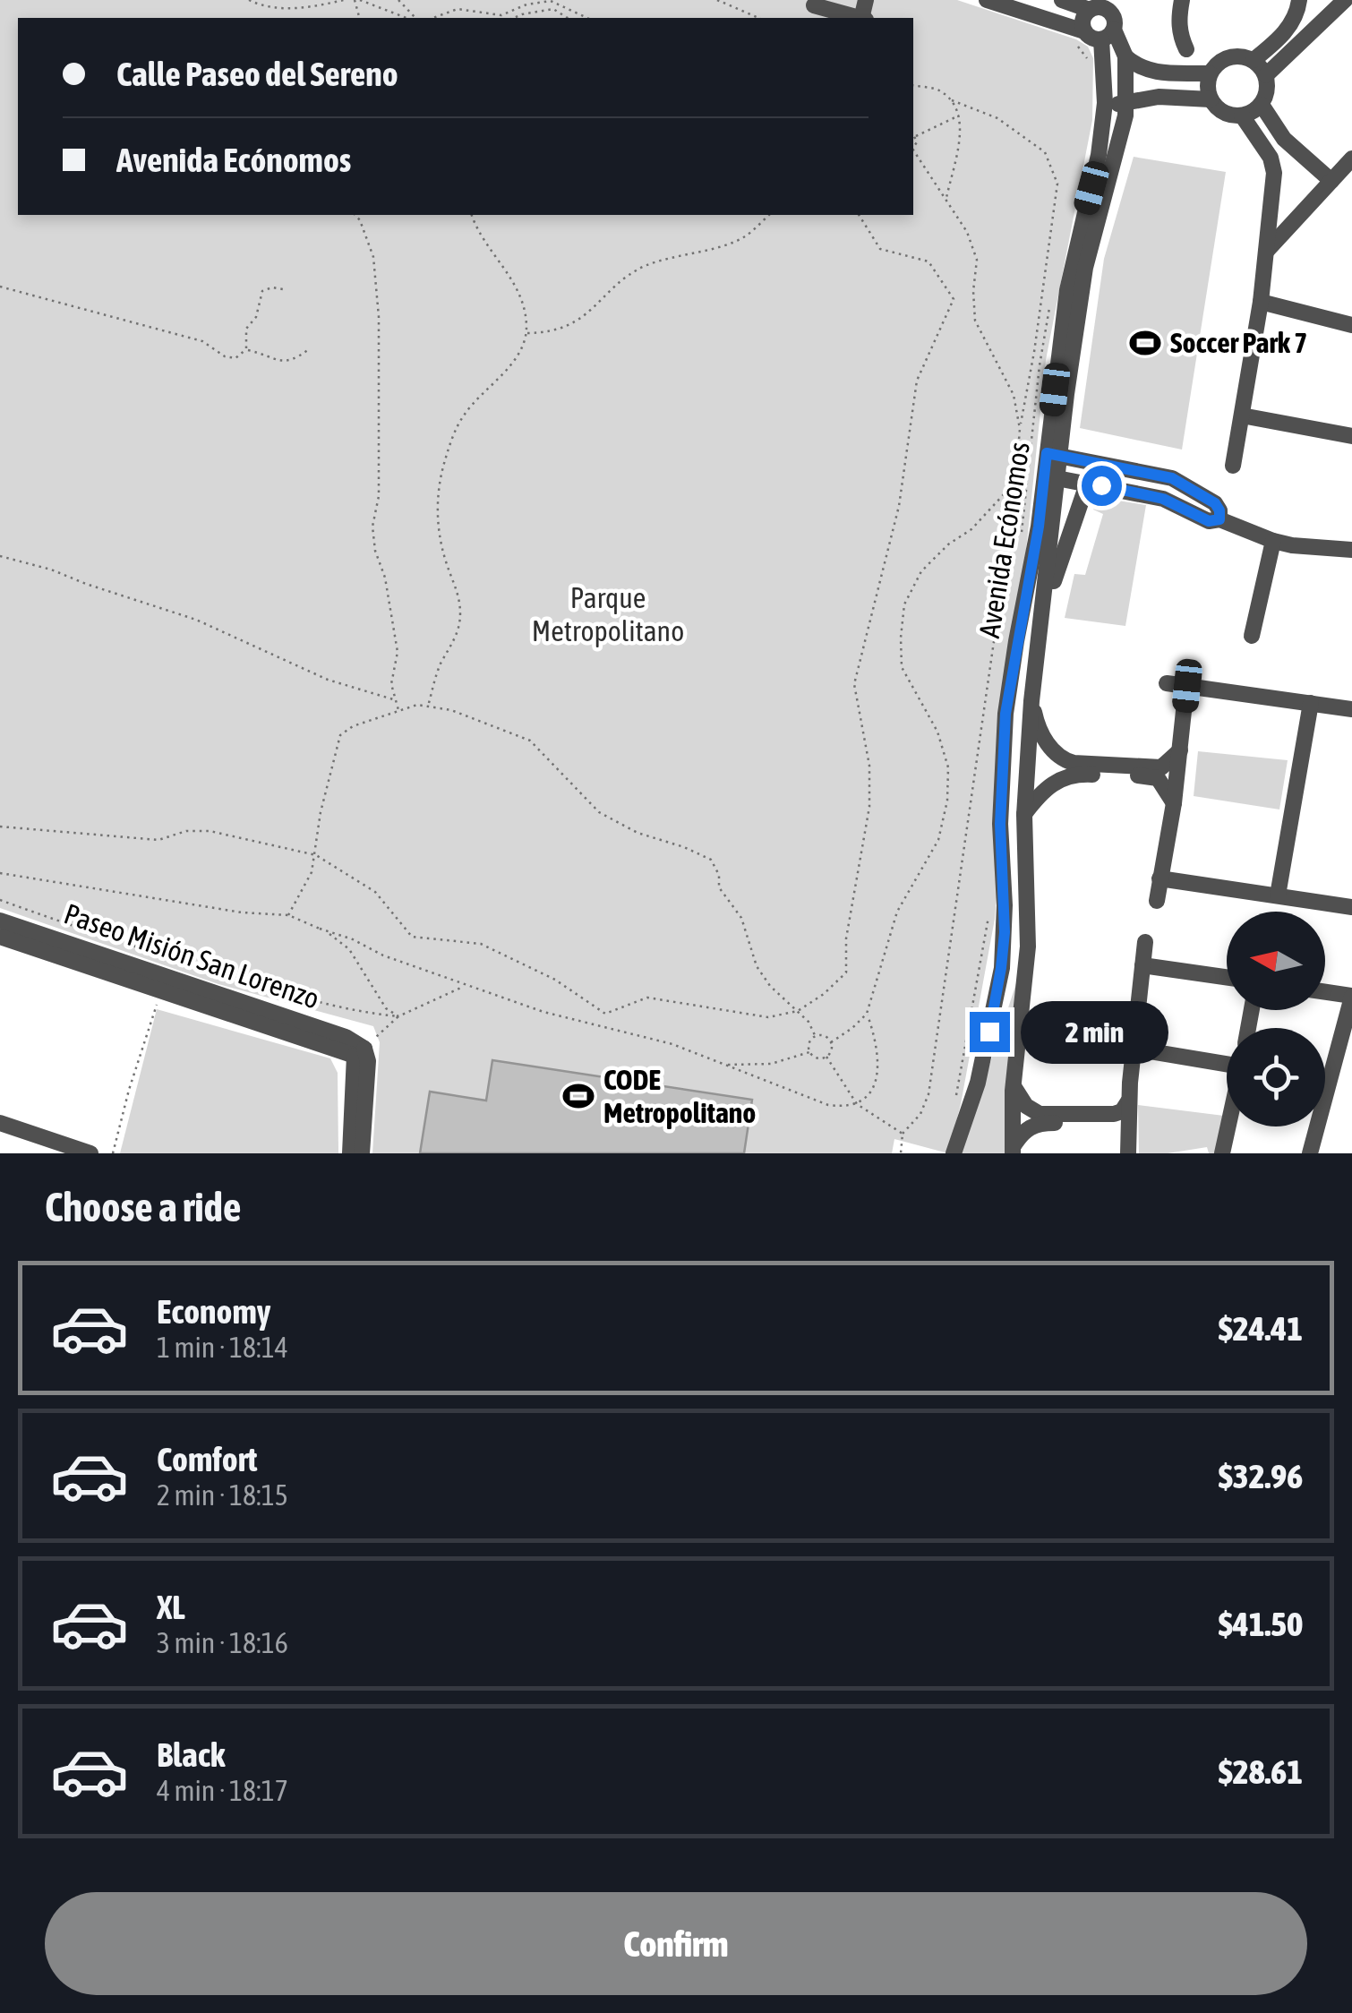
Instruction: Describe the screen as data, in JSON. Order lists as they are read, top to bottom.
{
  "streets": {
    "street": ["Avenida Ecónomos", "Paseo Misión San Lorenzo"]
  },
  "parks": ["Parque Metropolitano"],
  "places": {
    "sports": ["Soccer Park 7", "CODE Metropolitano"]
  },
  "north": "left",
  "page": {
    "banner": ["Calle Paseo del Sereno", "Avenida Ecónomos"],
    "bubble": "2 min",
    "heading": "Choose a ride",
    "list": [
      {
        "name": "Economy",
        "note": "1 min · 18:14",
        "value": "$24.41"
      },
      {
        "name": "Comfort",
        "note": "2 min · 18:15",
        "value": "$32.96"
      },
      {
        "name": "XL",
        "note": "3 min · 18:16",
        "value": "$41.50"
      },
      {
        "name": "Black",
        "note": "4 min · 18:17",
        "value": "$28.61"
      }
    ],
    "buttons": "Confirm"
  }
}
